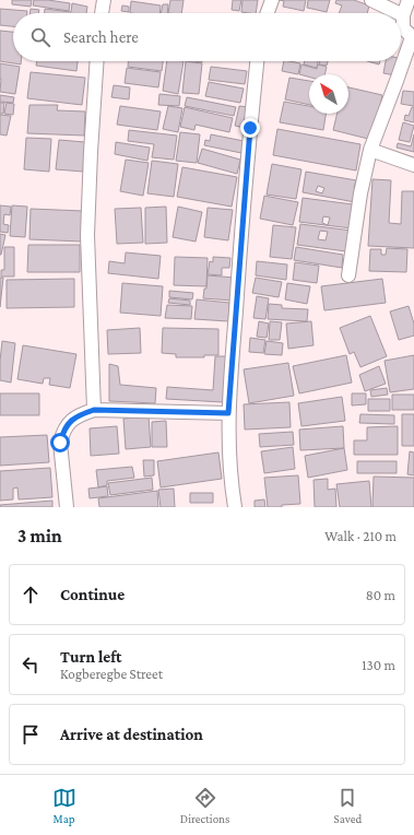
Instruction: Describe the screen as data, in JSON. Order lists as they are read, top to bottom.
{
  "north": "top left",
  "page": {
    "search": "Search here",
    "heading": ["3 min", "Walk · 210 m"],
    "list": [
      ["Continue", "80 m"],
      ["Turn left", "Kogberegbe Street", "130 m"],
      "Arrive at destination"
    ],
    "nav": ["Map", "Directions", "Saved"]
  }
}
